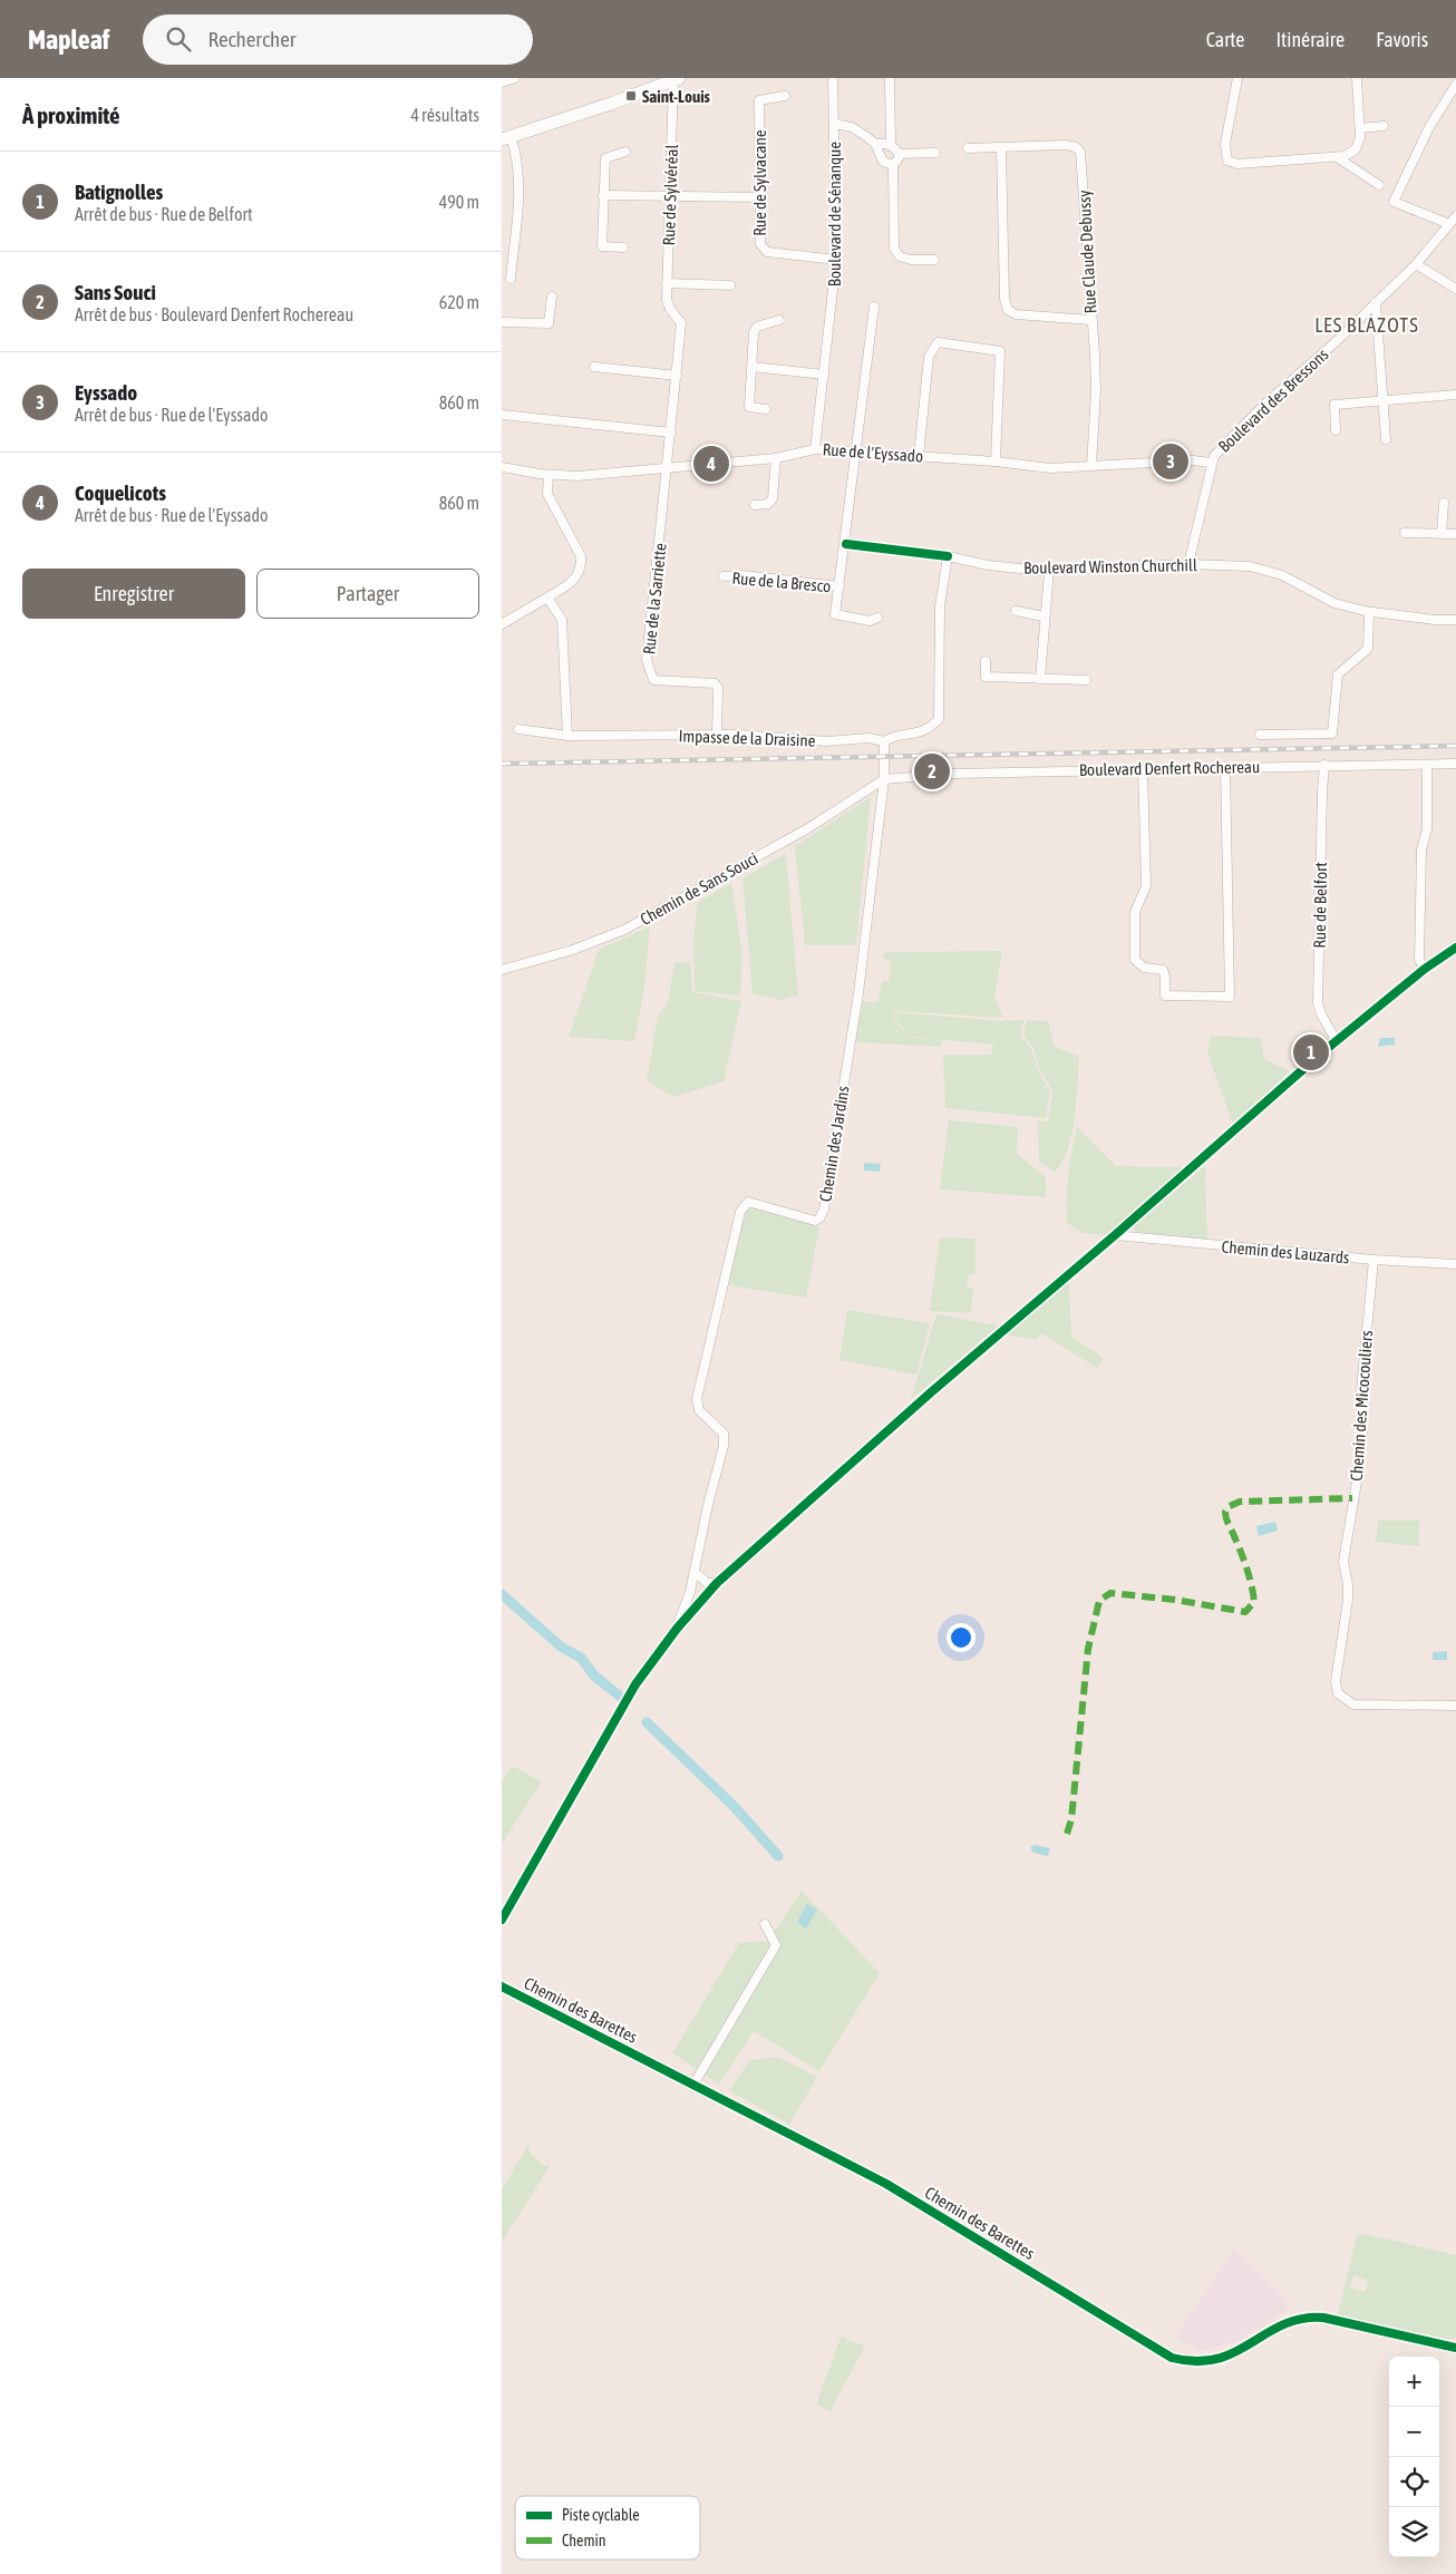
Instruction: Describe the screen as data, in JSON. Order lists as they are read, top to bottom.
{
  "streets": {
    "street": [
      "Rue de Sylvacane",
      "Rue de Sylvéréal",
      "Boulevard de Sénanque",
      "Rue Claude Debussy",
      "Boulevard des Bressons",
      "Rue de l'Eyssado",
      "Boulevard Winston Churchill",
      "Rue de la Bresco",
      "Rue de la Sarriette",
      "Impasse de la Draisine",
      "Boulevard Denfert Rochereau",
      "Chemin de Sans Souci",
      "Rue de Belfort",
      "Chemin des Jardins",
      "Chemin des Lauzards",
      "Chemin des Micocouliers",
      "Chemin des Barettes"
    ]
  },
  "crossings": [
    ["Rue de Sylvacane", "Boulevard de Sénanque"],
    ["Rue de Sylvéréal", "Rue de l'Eyssado"],
    ["Rue de Sylvéréal", "Rue de la Sarriette"],
    ["Boulevard de Sénanque", "Rue de l'Eyssado"],
    ["Rue Claude Debussy", "Rue de l'Eyssado"],
    ["Boulevard des Bressons", "Rue de l'Eyssado"],
    ["Boulevard des Bressons", "Boulevard Winston Churchill"],
    ["Rue de l'Eyssado", "Rue de la Sarriette"],
    ["Rue de la Sarriette", "Impasse de la Draisine"],
    ["Boulevard Denfert Rochereau", "Chemin de Sans Souci"],
    ["Boulevard Denfert Rochereau", "Rue de Belfort"],
    ["Boulevard Denfert Rochereau", "Chemin des Jardins"],
    ["Chemin de Sans Souci", "Chemin des Jardins"],
    ["Chemin des Lauzards", "Chemin des Micocouliers"]
  ],
  "districts": ["LES BLAZOTS"],
  "places": {
    "transit": ["Saint-Louis"]
  },
  "legend": ["Piste cyclable", "Chemin"],
  "page": {
    "header": "Mapleaf",
    "search": "Rechercher",
    "nav": ["Carte", "Itinéraire", "Favoris"],
    "heading": ["À proximité", "4 résultats"],
    "list": [
      {
        "mark": "1",
        "name": "Batignolles",
        "note": "Arrêt de bus · Rue de Belfort",
        "value": "490 m"
      },
      {
        "mark": "2",
        "name": "Sans Souci",
        "note": "Arrêt de bus · Boulevard Denfert Rochereau",
        "value": "620 m"
      },
      {
        "mark": "3",
        "name": "Eyssado",
        "note": "Arrêt de bus · Rue de l'Eyssado",
        "value": "860 m"
      },
      {
        "mark": "4",
        "name": "Coquelicots",
        "note": "Arrêt de bus · Rue de l'Eyssado",
        "value": "860 m"
      }
    ],
    "pins": [
      "3",
      "4",
      "2",
      "1"
    ],
    "buttons": ["Enregistrer", "Partager"],
    "map_buttons": ["+", "−"]
  }
}
